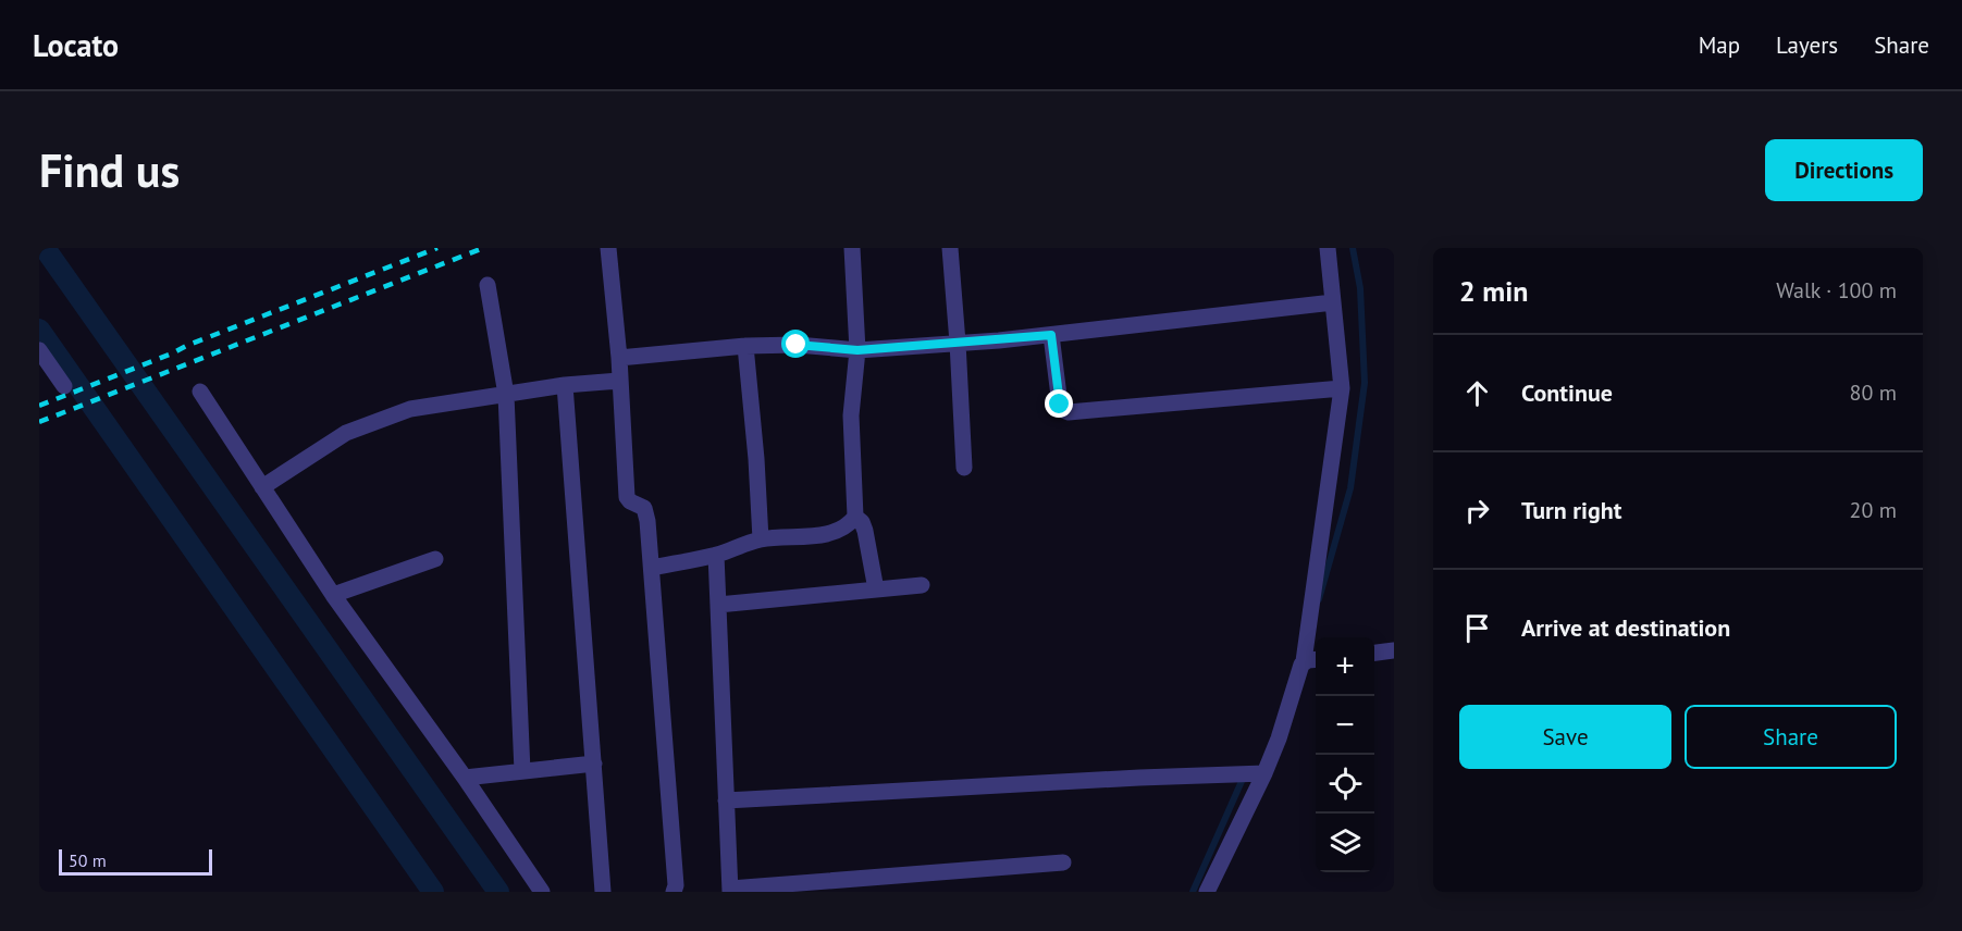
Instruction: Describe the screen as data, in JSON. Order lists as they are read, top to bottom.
{
  "scale_bar": "50 m",
  "page": {
    "header": "Locato",
    "nav": ["Map", "Layers", "Share"],
    "buttons": [
      "Directions",
      ["Save", "Share"]
    ],
    "title": "Find us",
    "heading": ["2 min", "Walk · 100 m"],
    "list": [
      ["Continue", "80 m"],
      ["Turn right", "20 m"],
      "Arrive at destination"
    ],
    "map_buttons": ["+", "−"],
    "scale": "50 m"
  }
}
